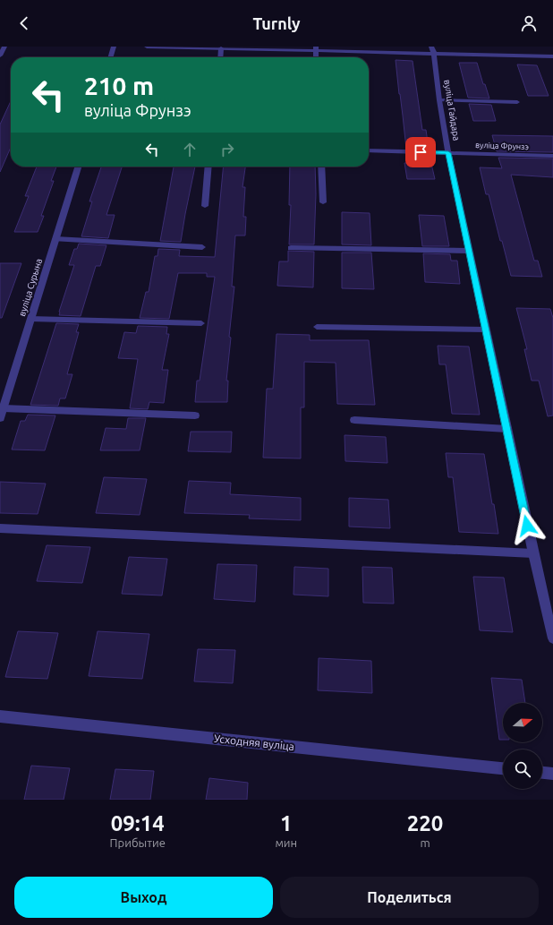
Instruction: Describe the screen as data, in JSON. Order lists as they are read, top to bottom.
{
  "streets": {
    "street": [
      "вуліца Гайдара",
      "вуліца Фрунзэ",
      "вуліца Сурына",
      "Усходняя вуліца"
    ]
  },
  "crossings": [
    ["вуліца Гайдара", "вуліца Фрунзэ"]
  ],
  "north": "right",
  "page": {
    "header": "Turnly",
    "turn": ["210 m", "вуліца Фрунзэ"],
    "eta": [
      "09:14",
      "Прибытие",
      "1",
      "мин",
      "220",
      "m"
    ],
    "buttons": ["Выход", "Поделиться"]
  }
}
